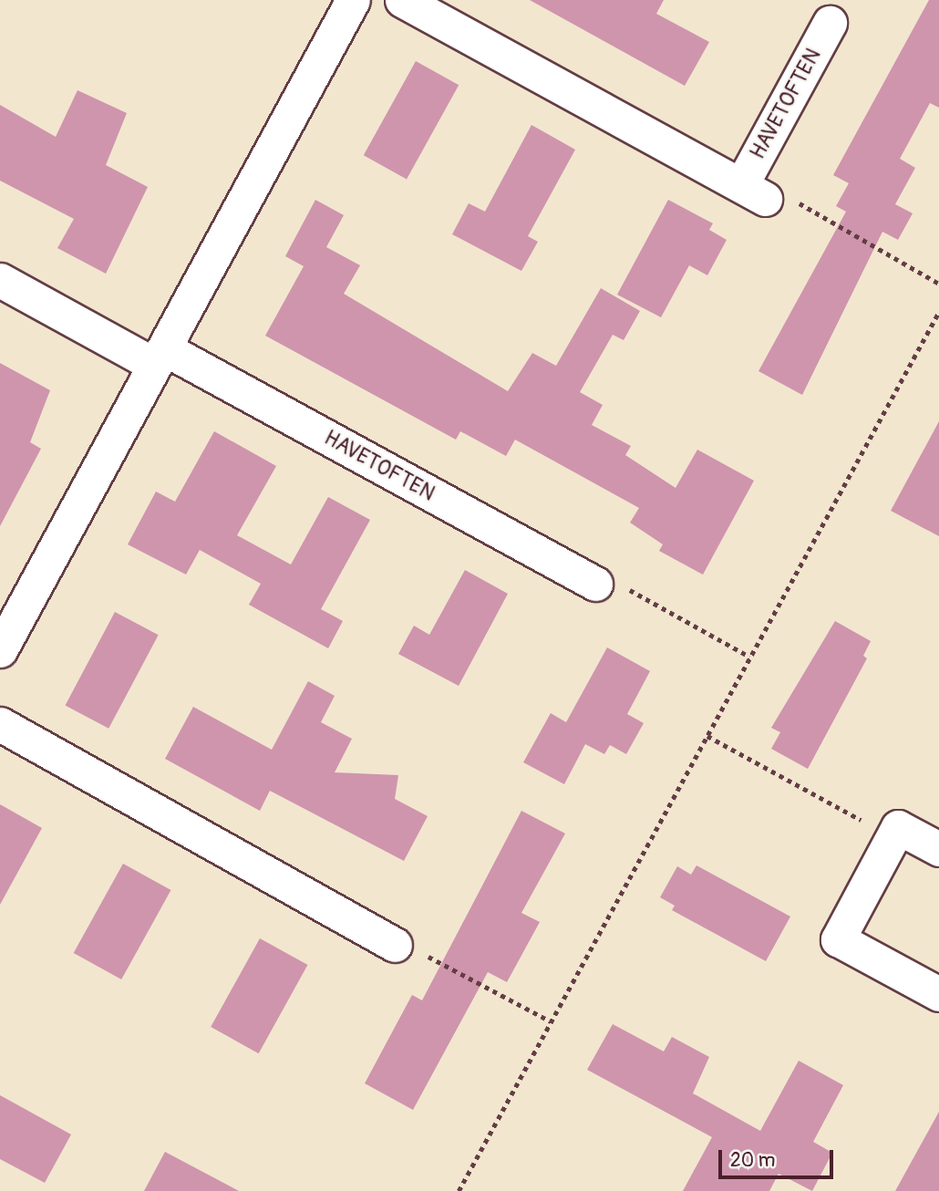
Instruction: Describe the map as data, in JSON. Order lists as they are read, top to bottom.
{
  "streets": {
    "street": ["HAVETOFTEN"]
  },
  "scale_bar": "20 m"
}
